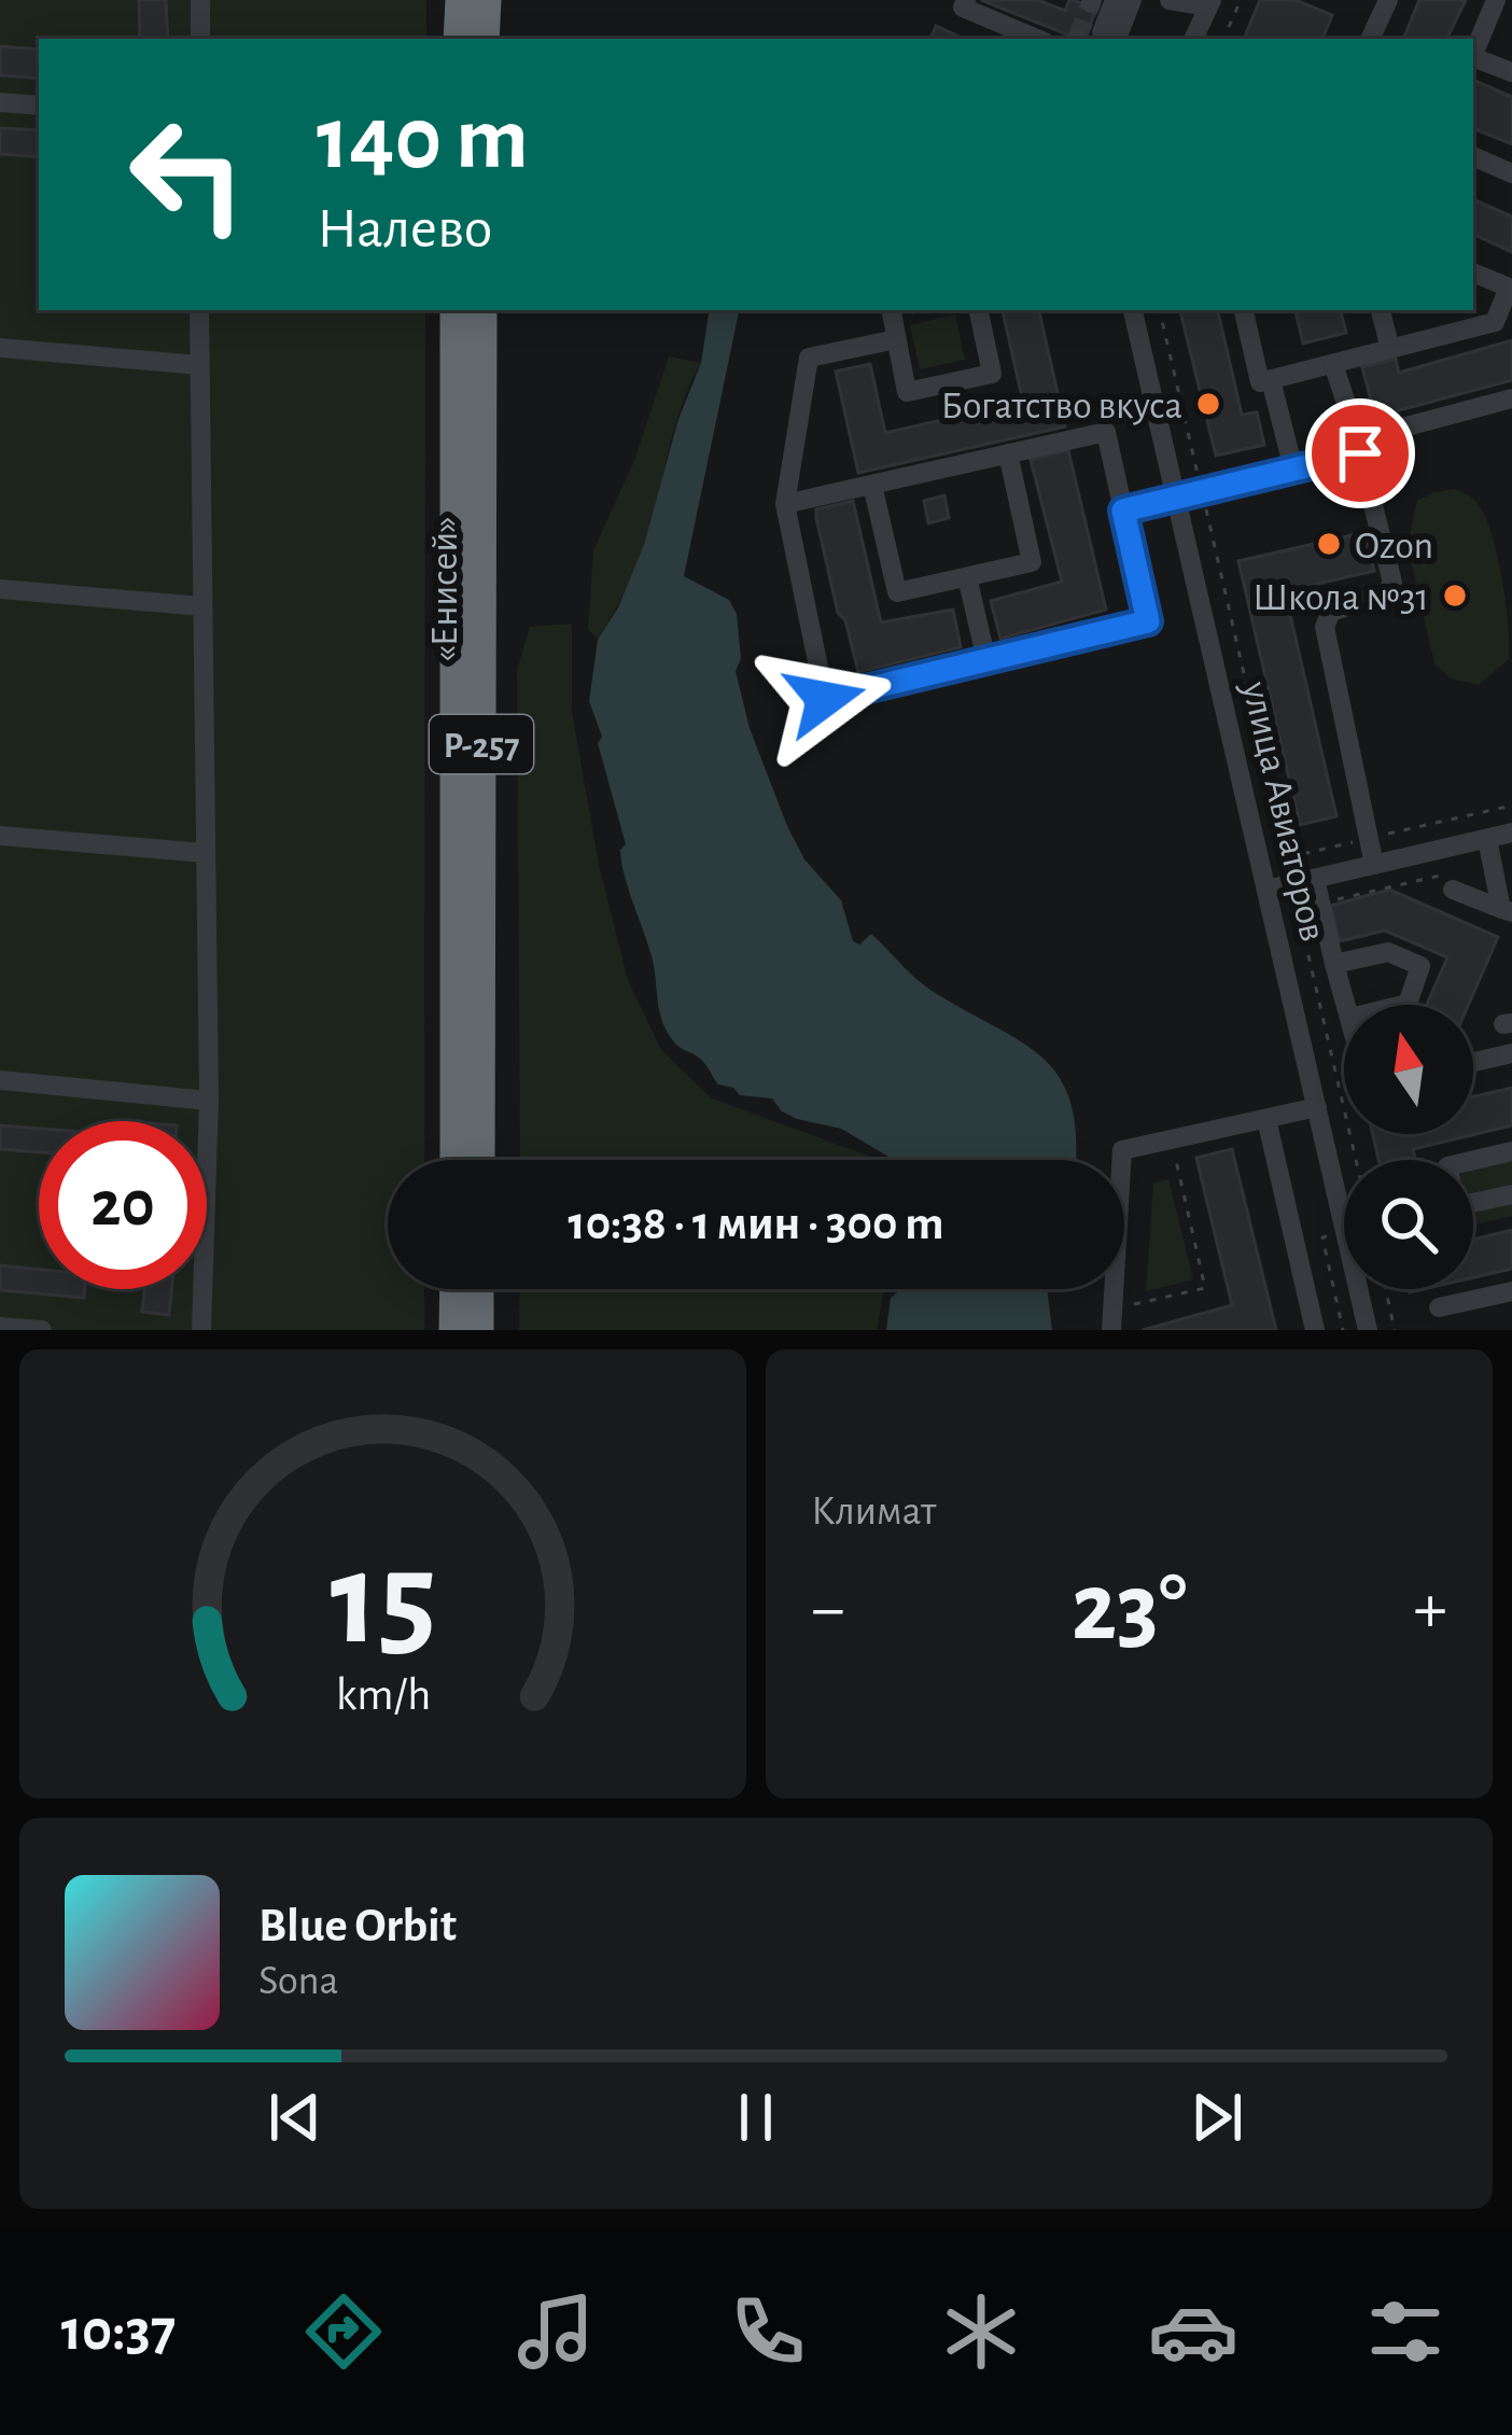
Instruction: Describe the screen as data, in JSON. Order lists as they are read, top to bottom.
{
  "streets": {
    "highway": ["«Енисей»", "Р-257"],
    "street": ["улица Авиаторов"]
  },
  "places": ["Богатство вкуса", "Ozon", "Школа №31"],
  "north": "top",
  "page": {
    "turn": ["140 m", "Налево"],
    "limit": "20",
    "trip": "10:38 · 1 мин · 300 m",
    "tile": "Климат",
    "heat": ["−", "23°", "+"],
    "song": ["Blue Orbit", "Sona"],
    "tabs": "10:37",
    "gauge": ["15", "km/h"]
  }
}
